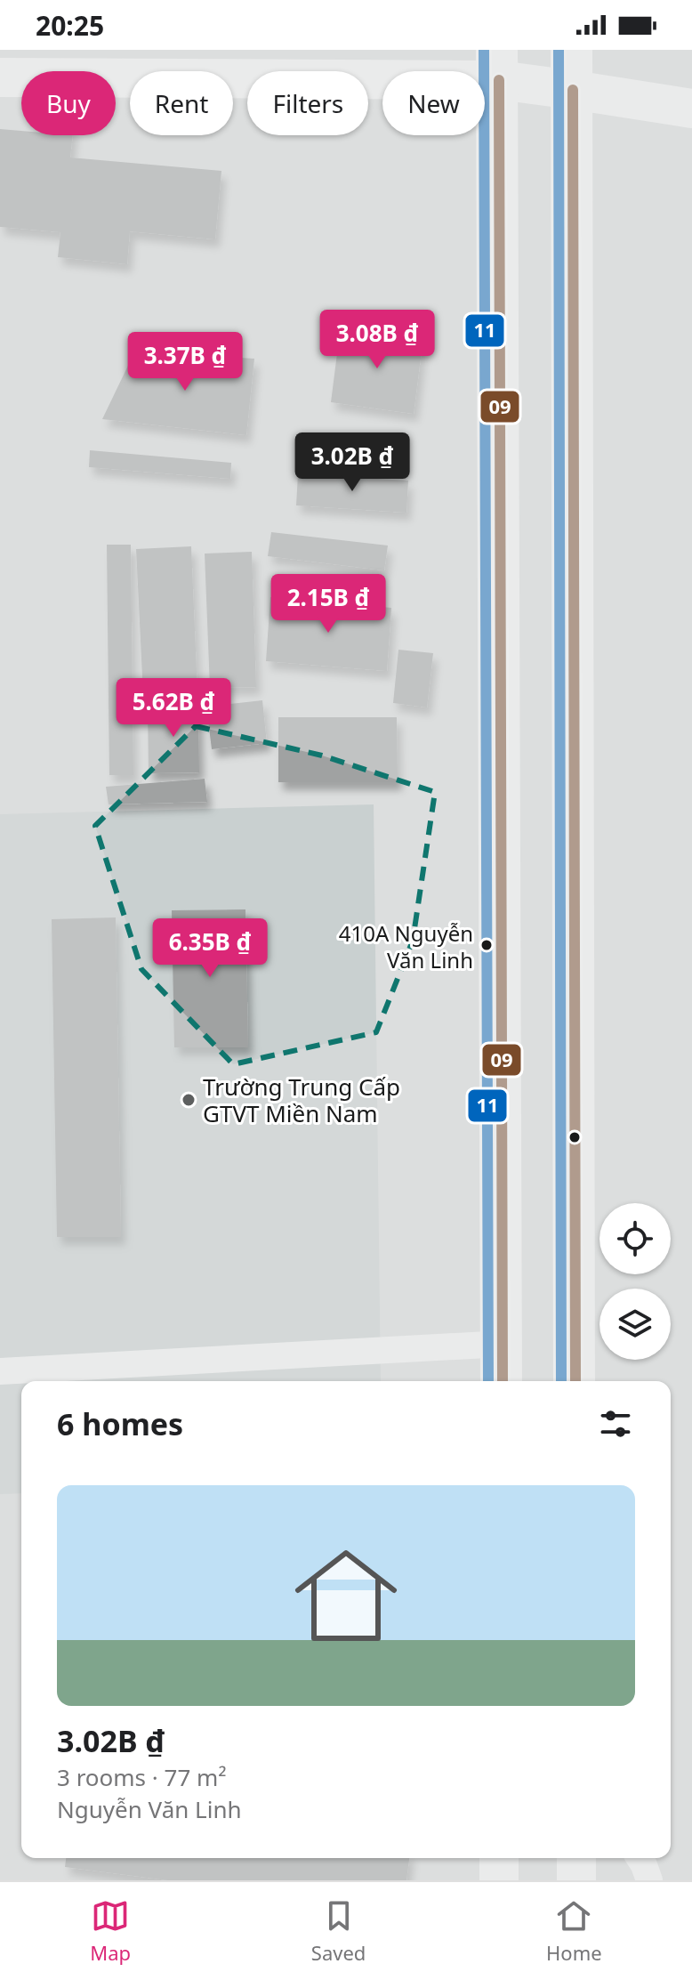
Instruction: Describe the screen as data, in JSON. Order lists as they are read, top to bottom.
{
  "places": ["410A Nguyễn Văn Linh", "Trường Trung Cấp GTVT Miền Nam"],
  "lines": ["transit line 11", "transit line 09"],
  "page": {
    "status": "20:25",
    "chip": [
      "Buy",
      "Rent",
      "Filters",
      "New"
    ],
    "price": [
      "3.08B ₫",
      "3.37B ₫",
      "3.02B ₫",
      "2.15B ₫",
      "5.62B ₫",
      "6.35B ₫"
    ],
    "heading": "6 homes",
    "list": [
      {
        "name": "3.02B ₫",
        "note": "3 rooms · 77 m² · Nguyễn Văn Linh"
      }
    ],
    "tabs": ["Map", "Saved", "Home"]
  }
}
